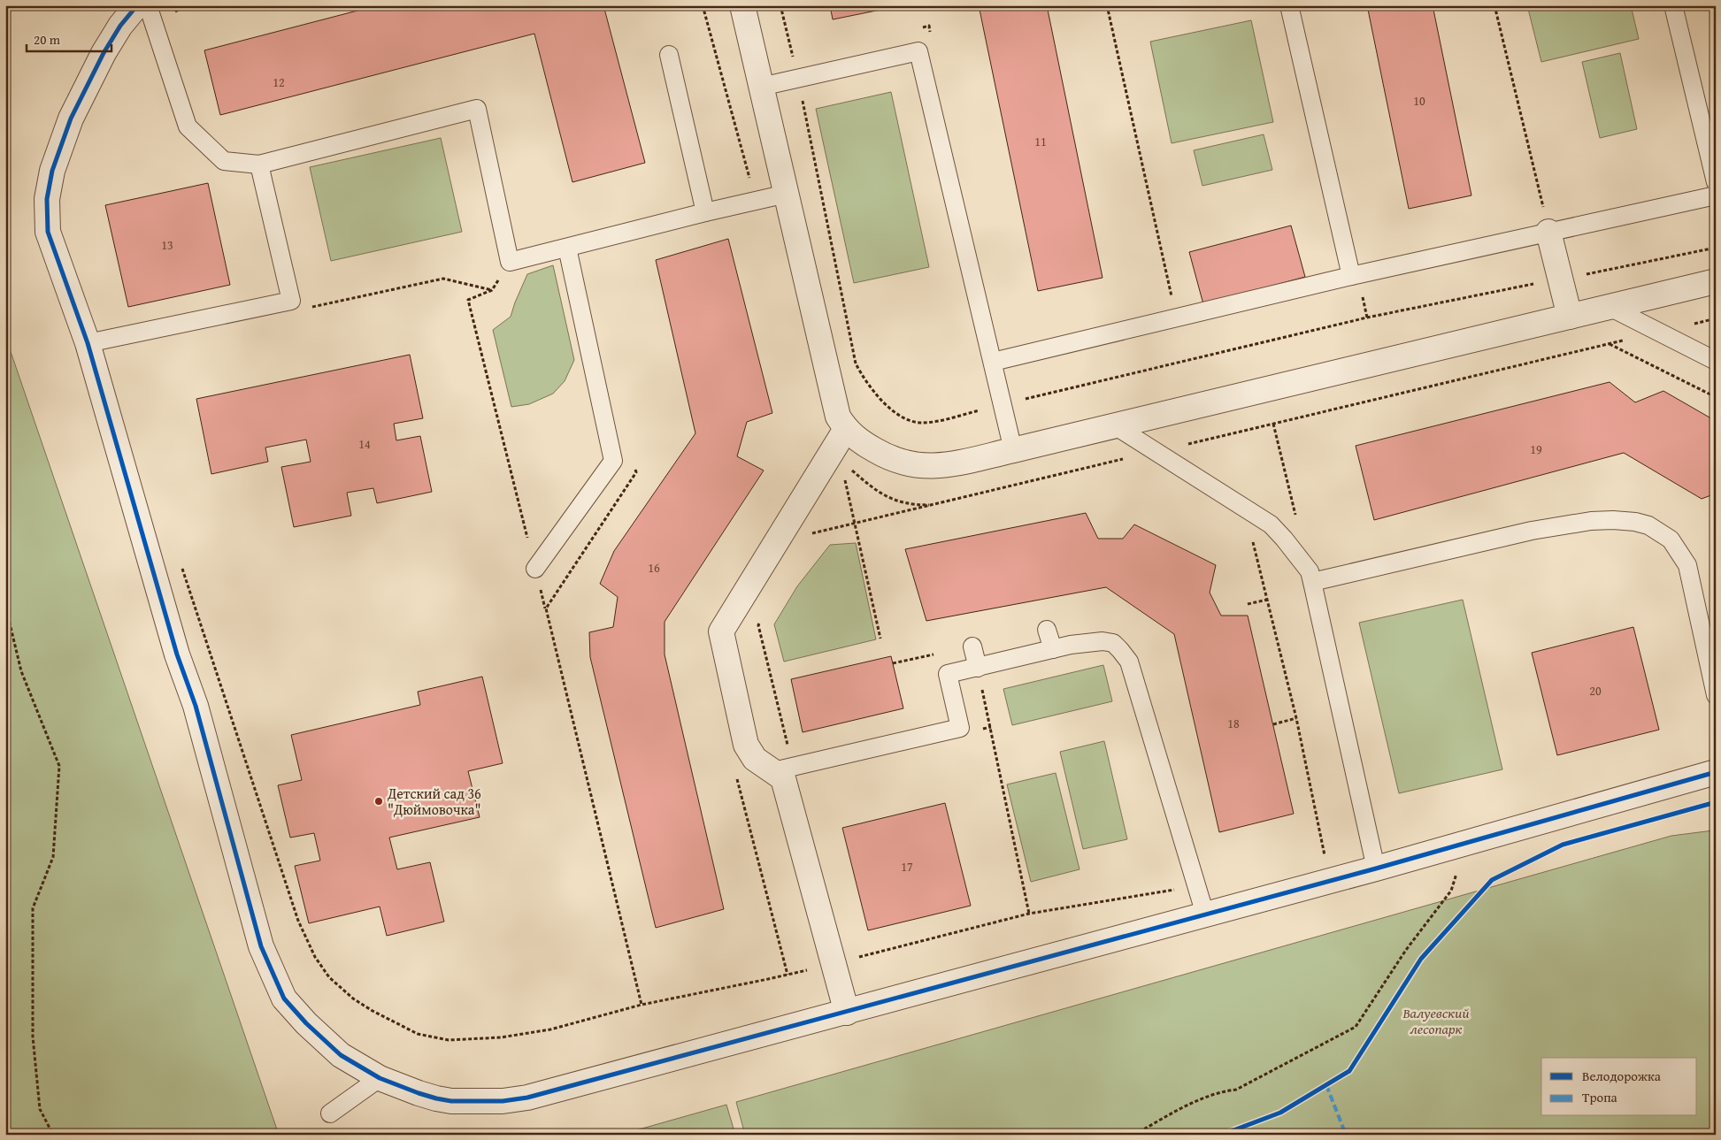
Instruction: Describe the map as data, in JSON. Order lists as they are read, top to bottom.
{
  "parks": ["Валуевский лесопарк"],
  "places": ["Детский сад 36 \"Дюймовочка\""],
  "house_numbers": [
    "12",
    "10",
    "11",
    "13",
    "14",
    "19",
    "16",
    "20",
    "18",
    "17"
  ],
  "legend": ["Велодорожка", "Тропа"],
  "scale_bar": "20 m"
}
